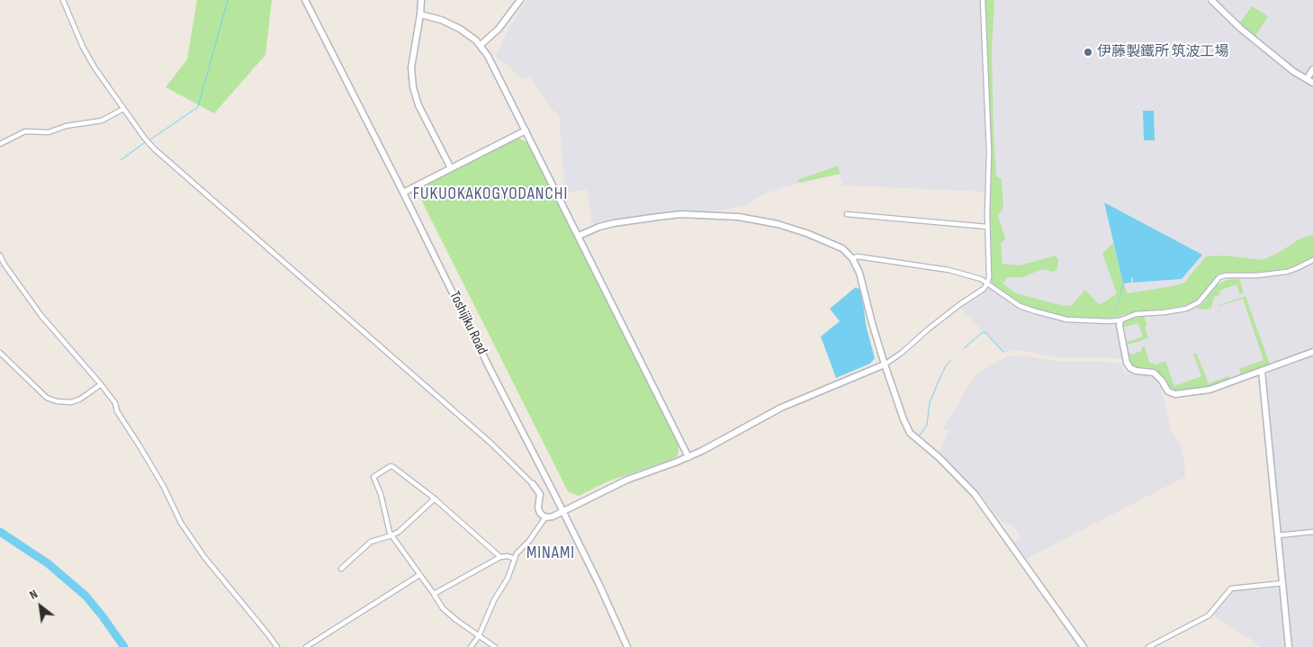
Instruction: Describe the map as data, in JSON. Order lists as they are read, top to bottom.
{
  "streets": {
    "street": ["Toshijiku Road"]
  },
  "districts": ["FUKUOKAKOGYODANCHI", "MINAMI"],
  "places": ["伊藤製鐵所 筑波工場"],
  "north": "top left"
}
